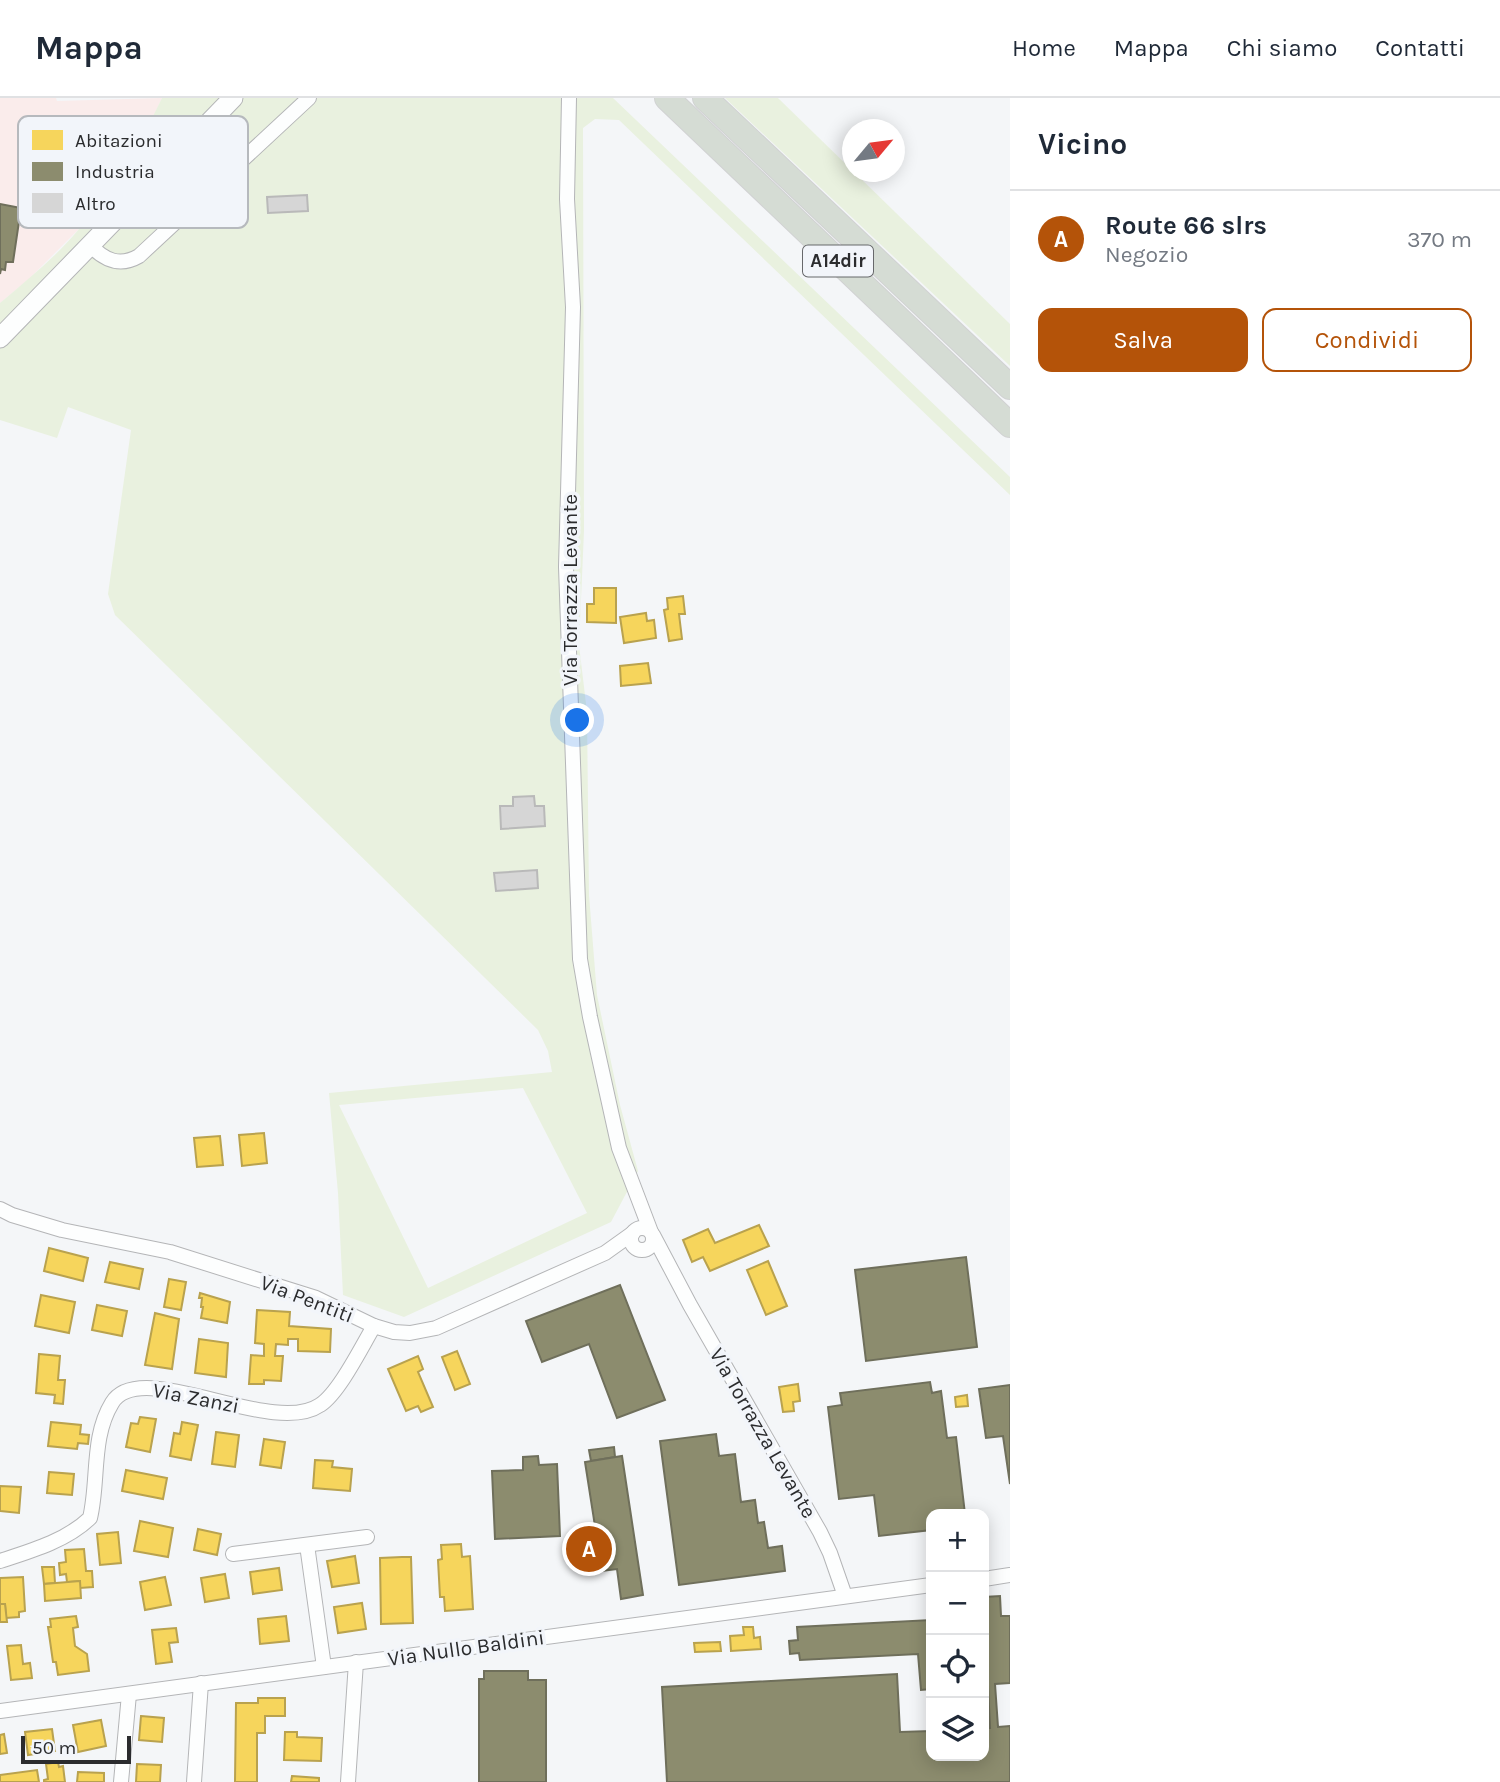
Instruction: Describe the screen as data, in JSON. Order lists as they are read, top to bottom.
{
  "streets": {
    "highway": ["A14dir"],
    "street": [
      "Via Torrazza Levante",
      "Via Pentiti",
      "Via Zanzi",
      "Via Nullo Baldini"
    ]
  },
  "crossings": [
    ["Via Torrazza Levante", "Via Pentiti"],
    ["Via Torrazza Levante", "Via Nullo Baldini"],
    ["Via Pentiti", "Via Zanzi"]
  ],
  "legend": ["Abitazioni", "Industria", "Altro"],
  "scale_bar": "50 m",
  "north": "top right",
  "page": {
    "header": "Mappa",
    "nav": [
      "Home",
      "Mappa",
      "Chi siamo",
      "Contatti"
    ],
    "heading": "Vicino",
    "list": [
      {
        "mark": "A",
        "name": "Route 66 slrs",
        "note": "Negozio",
        "value": "370 m"
      }
    ],
    "buttons": ["Salva", "Condividi"],
    "map_buttons": ["+", "−"],
    "pins": "A",
    "scale": "50 m"
  }
}
